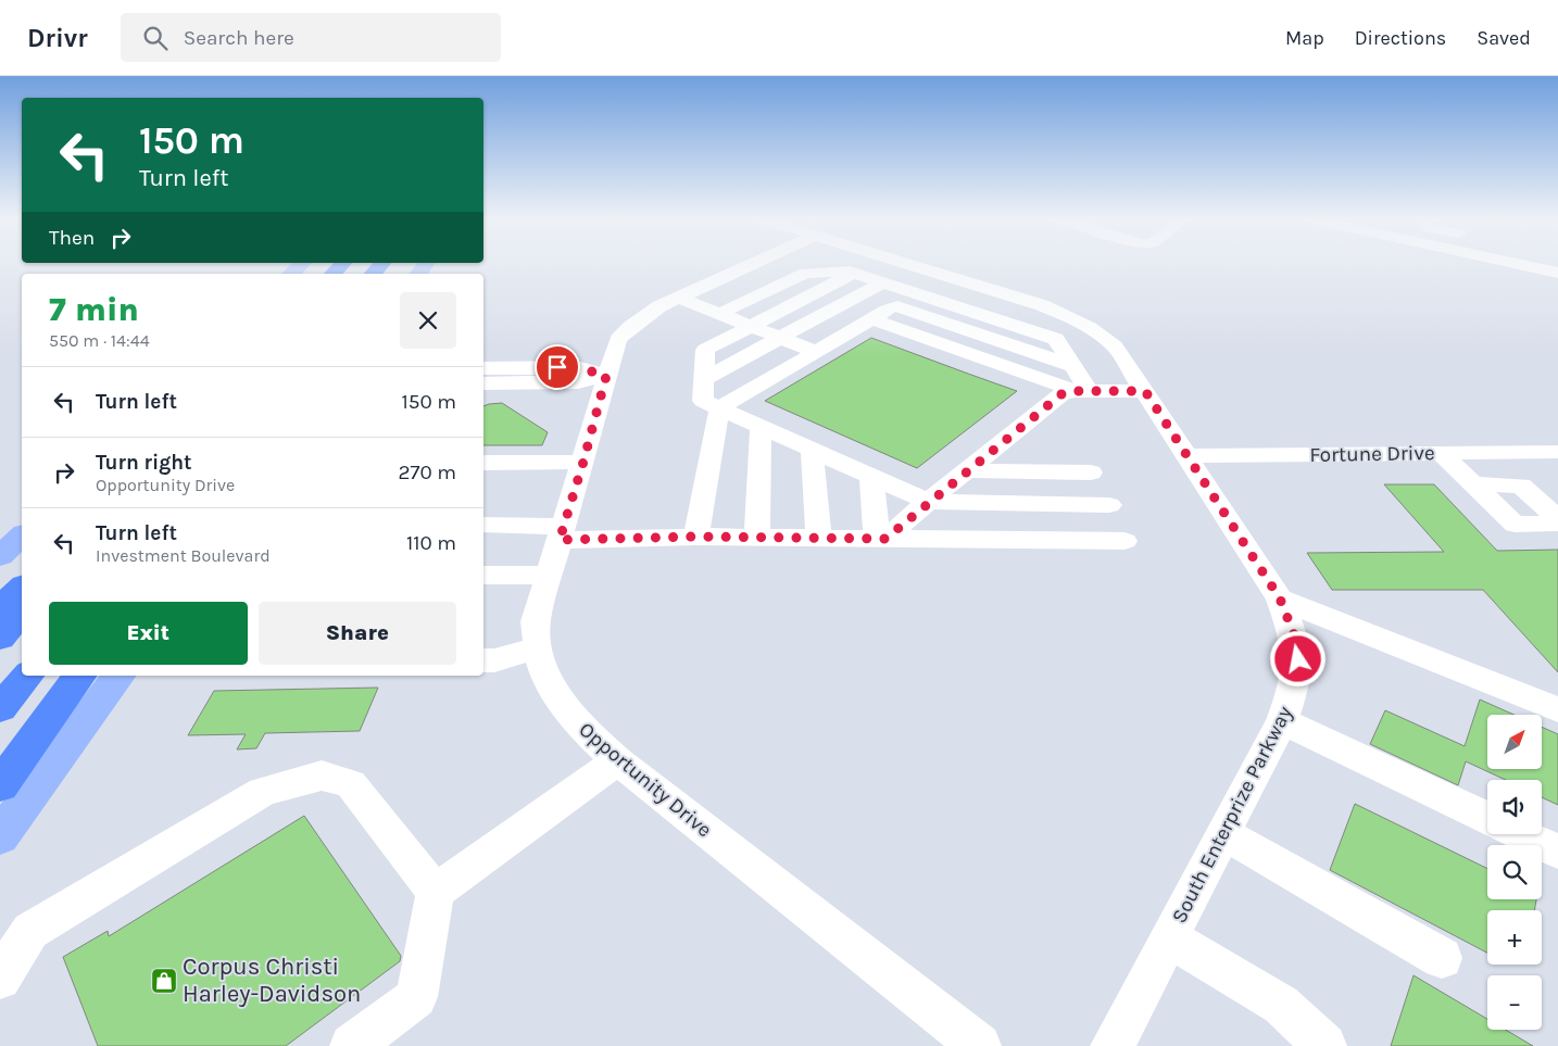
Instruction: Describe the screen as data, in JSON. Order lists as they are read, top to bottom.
{
  "streets": {
    "street": ["Fortune Drive", "Opportunity Drive", "South Enterprize Parkway"]
  },
  "crossings": [
    ["Fortune Drive", "South Enterprize Parkway"]
  ],
  "places": {
    "shop": ["Corpus Christi Harley-Davidson"]
  },
  "north": "top right",
  "page": {
    "header": "Drivr",
    "search": "Search here",
    "nav": ["Map", "Directions", "Saved"],
    "turn": ["150 m", "Turn left"],
    "then": "Then",
    "heading": ["7 min", "550 m · 14:44"],
    "list": [
      {
        "name": "Turn left",
        "value": "150 m"
      },
      {
        "name": "Turn right",
        "note": "Opportunity Drive",
        "value": "270 m"
      },
      {
        "name": "Turn left",
        "note": "Investment Boulevard",
        "value": "110 m"
      }
    ],
    "buttons": ["Exit", "Share"],
    "map_buttons": ["+", "−"]
  }
}
